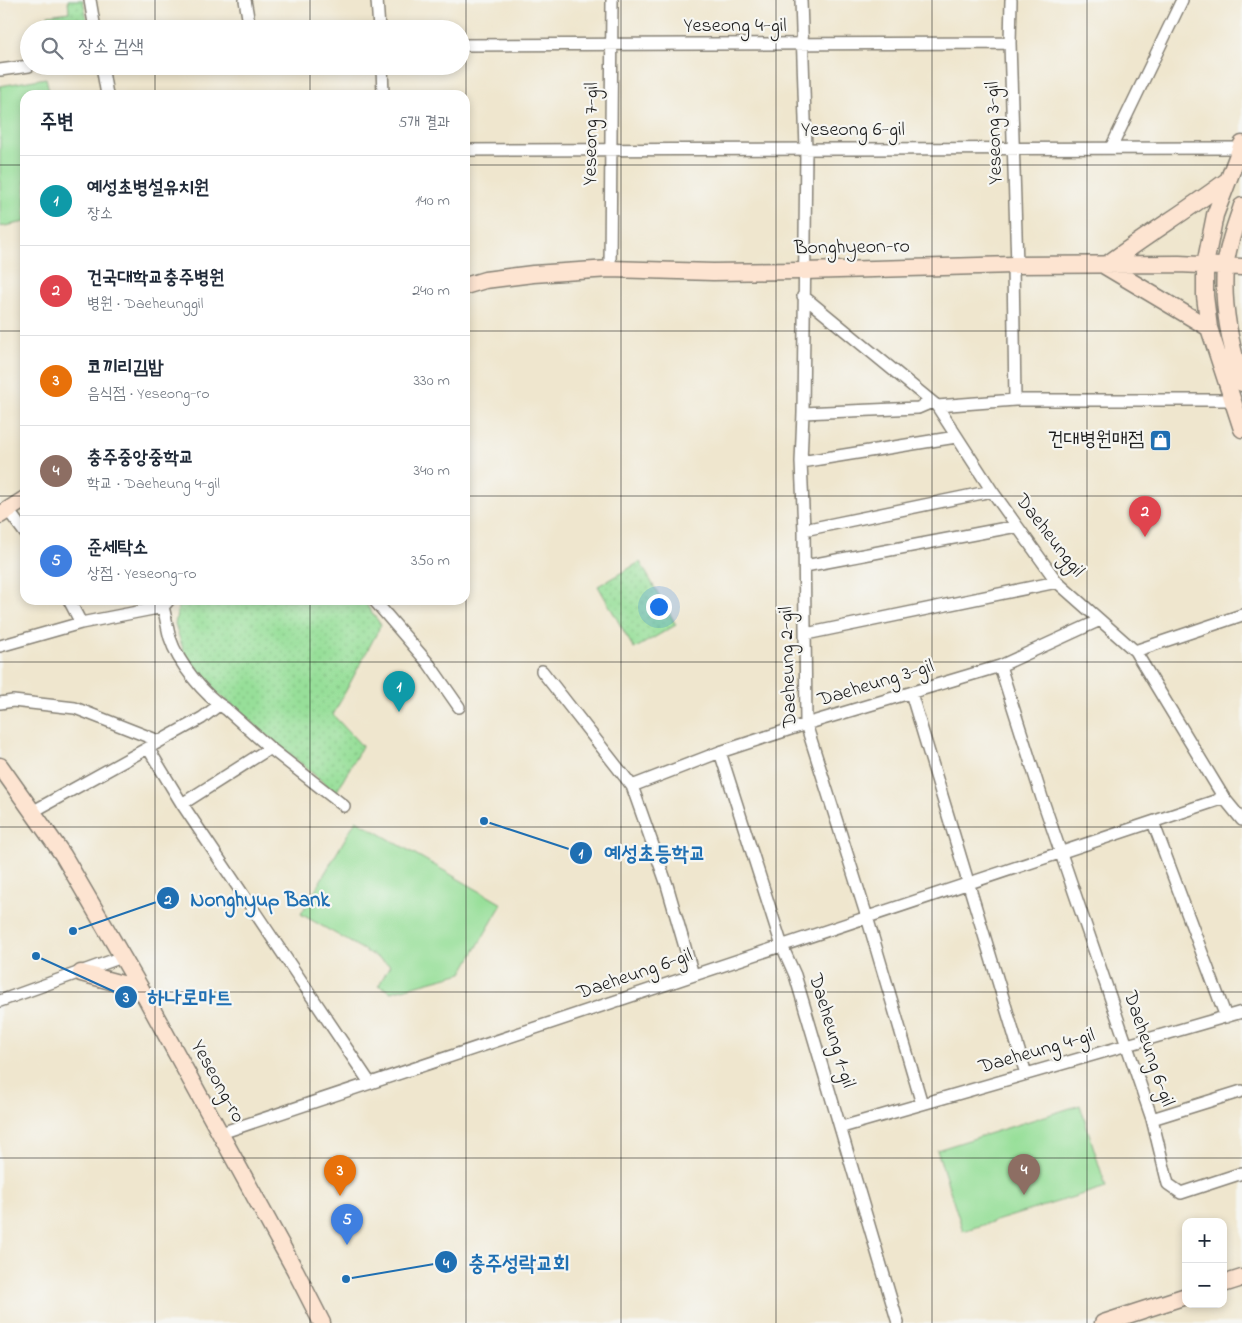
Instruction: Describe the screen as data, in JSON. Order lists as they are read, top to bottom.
{
  "streets": {
    "street": [
      "Yeseong 4-gil",
      "Yeseong 6-gil",
      "Yeseong 3-gil",
      "Yeseong 7-gil",
      "Bonghyeon-ro",
      "Daeheunggil",
      "Daeheung 2-gil",
      "Daeheung 3-gil",
      "Daeheung 6-gil",
      "Daeheung 1-gil",
      "Daeheung 4-gil",
      "Yeseong-ro"
    ]
  },
  "crossings": [
    ["Yeseong 4-gil", "Yeseong 3-gil"],
    ["Yeseong 4-gil", "Yeseong 7-gil"],
    ["Yeseong 4-gil", "Daeheung 2-gil"],
    ["Yeseong 6-gil", "Yeseong 3-gil"],
    ["Yeseong 6-gil", "Yeseong 7-gil"],
    ["Yeseong 6-gil", "Daeheung 2-gil"],
    ["Yeseong 3-gil", "Bonghyeon-ro"],
    ["Yeseong 7-gil", "Bonghyeon-ro"],
    ["Bonghyeon-ro", "Daeheung 2-gil"],
    ["Daeheunggil", "Daeheung 2-gil"],
    ["Daeheunggil", "Daeheung 3-gil"],
    ["Daeheunggil", "Daeheung 6-gil"],
    ["Daeheung 2-gil", "Daeheung 3-gil"],
    ["Daeheung 2-gil", "Daeheung 6-gil"],
    ["Daeheung 2-gil", "Daeheung 4-gil"],
    ["Daeheung 3-gil", "Daeheung 6-gil"],
    ["Daeheung 3-gil", "Daeheung 1-gil"],
    ["Daeheung 6-gil", "Daeheung 1-gil"],
    ["Daeheung 6-gil", "Daeheung 4-gil"],
    ["Daeheung 6-gil", "Yeseong-ro"],
    ["Daeheung 1-gil", "Daeheung 4-gil"]
  ],
  "places": {
    "shop": ["건대병원매점"],
    "other": [
      "예성초등학교",
      "Nonghyup Bank",
      "하나로마트",
      "충주성락교회"
    ]
  },
  "page": {
    "search": "장소 검색",
    "heading": ["주변", "5개 결과"],
    "list": [
      {
        "mark": "1",
        "name": "예성초병설유치원",
        "note": "장소",
        "value": "140 m"
      },
      {
        "mark": "2",
        "name": "건국대학교충주병원",
        "note": "병원 · Daeheunggil",
        "value": "240 m"
      },
      {
        "mark": "3",
        "name": "코끼리김밥",
        "note": "음식점 · Yeseong-ro",
        "value": "330 m"
      },
      {
        "mark": "4",
        "name": "충주중앙중학교",
        "note": "학교 · Daeheung 4-gil",
        "value": "340 m"
      },
      {
        "mark": "5",
        "name": "준세탁소",
        "note": "상점 · Yeseong-ro",
        "value": "350 m"
      }
    ],
    "pins": [
      "2",
      "1",
      "4",
      "3",
      "5"
    ],
    "map_buttons": ["+", "−"]
  }
}
